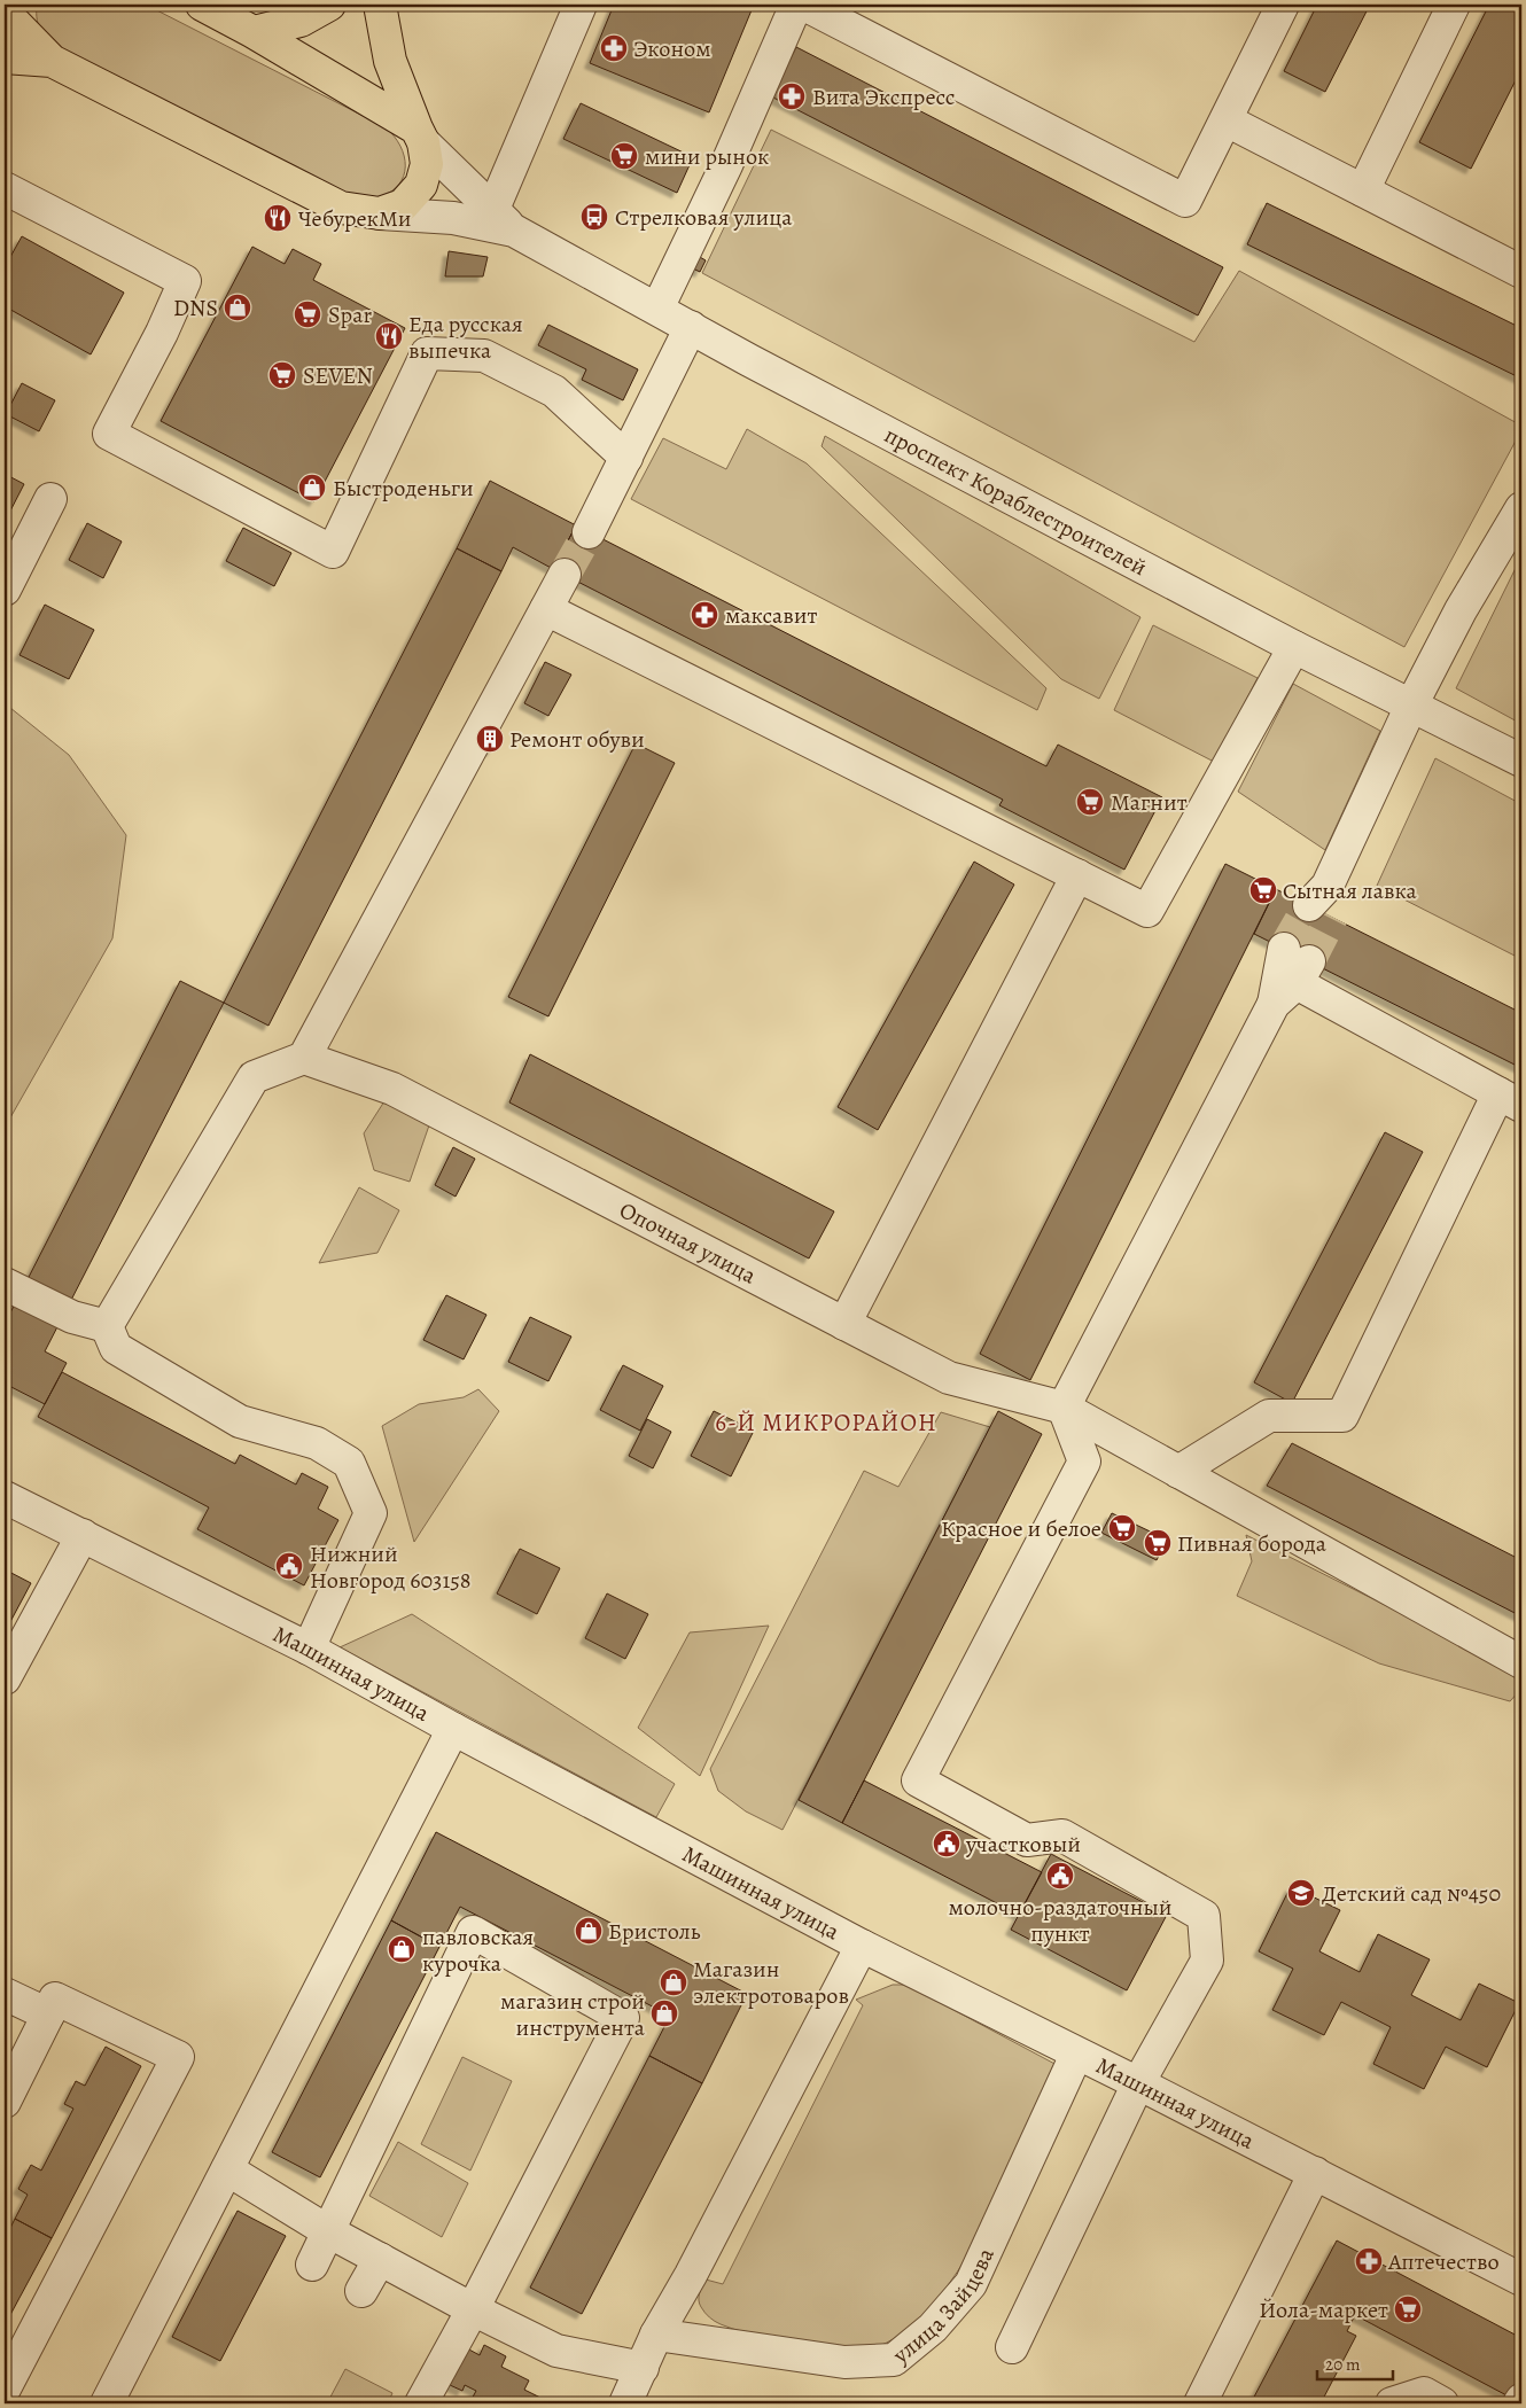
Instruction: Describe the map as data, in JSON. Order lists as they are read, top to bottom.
{
  "streets": {
    "street": [
      "проспект Кораблестроителей",
      "Опочная улица",
      "Машинная улица",
      "улица Зайцева"
    ]
  },
  "crossings": [
    ["Машинная улица", "улица Зайцева"]
  ],
  "districts": ["6-Й МИКРОРАЙОН"],
  "places": {
    "pharmacy": [
      "Эконом",
      "Вита Экспресс",
      "максавит",
      "Аптечество"
    ],
    "supermarket": [
      "мини рынок",
      "Spar",
      "SEVEN",
      "Магнит",
      "Сытная лавка",
      "Красное и белое",
      "Пивная борода",
      "Йола-маркет"
    ],
    "bus stop": ["Стрелковая улица"],
    "restaurant": ["ЧебурекМи", "Еда русская выпечка"],
    "shop": [
      "DNS",
      "Быстроденьги",
      "Бристоль",
      "павловская курочка",
      "Магазин электротоваров",
      "магазин строй инструмента"
    ],
    "building": ["Ремонт обуви"],
    "public building": ["Нижний Новгород 603158", "участковый", "молочно-раздаточный пункт"],
    "school or university": ["Детский сад №450"]
  },
  "scale_bar": "20 m"
}
